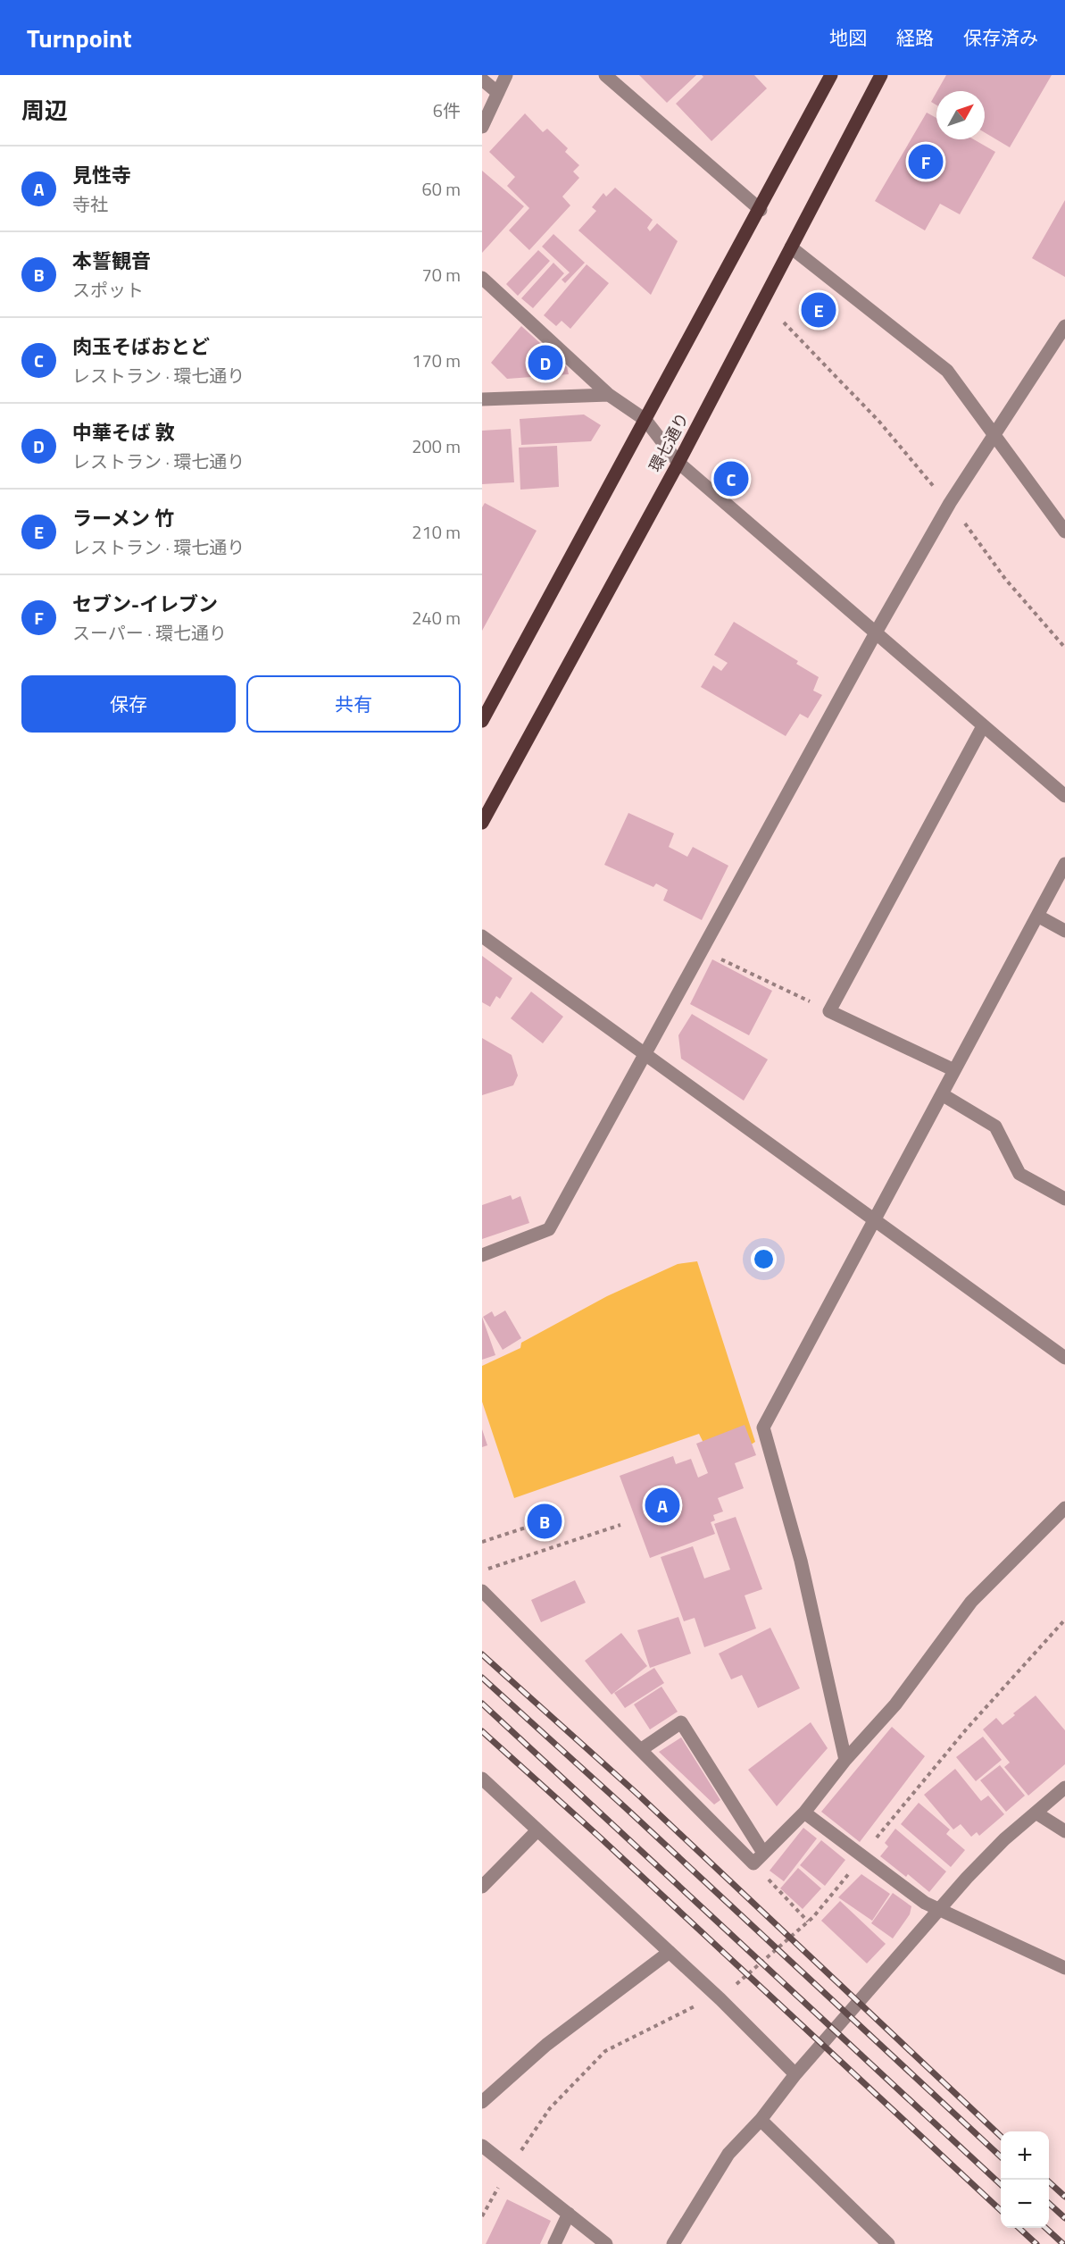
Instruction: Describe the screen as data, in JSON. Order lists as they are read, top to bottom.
{
  "streets": {
    "main road": ["環七通り"]
  },
  "north": "top right",
  "page": {
    "header": "Turnpoint",
    "nav": ["地図", "経路", "保存済み"],
    "heading": ["周辺", "6件"],
    "pins": [
      "F",
      "E",
      "D",
      "C",
      "A",
      "B"
    ],
    "list": [
      {
        "mark": "A",
        "name": "見性寺",
        "note": "寺社",
        "value": "60 m"
      },
      {
        "mark": "B",
        "name": "本誓観音",
        "note": "スポット",
        "value": "70 m"
      },
      {
        "mark": "C",
        "name": "肉玉そばおとど",
        "note": "レストラン · 環七通り",
        "value": "170 m"
      },
      {
        "mark": "D",
        "name": "中華そば 敦",
        "note": "レストラン · 環七通り",
        "value": "200 m"
      },
      {
        "mark": "E",
        "name": "ラーメン 竹",
        "note": "レストラン · 環七通り",
        "value": "210 m"
      },
      {
        "mark": "F",
        "name": "セブン-イレブン",
        "note": "スーパー · 環七通り",
        "value": "240 m"
      }
    ],
    "buttons": ["保存", "共有"],
    "map_buttons": ["+", "−"]
  }
}
